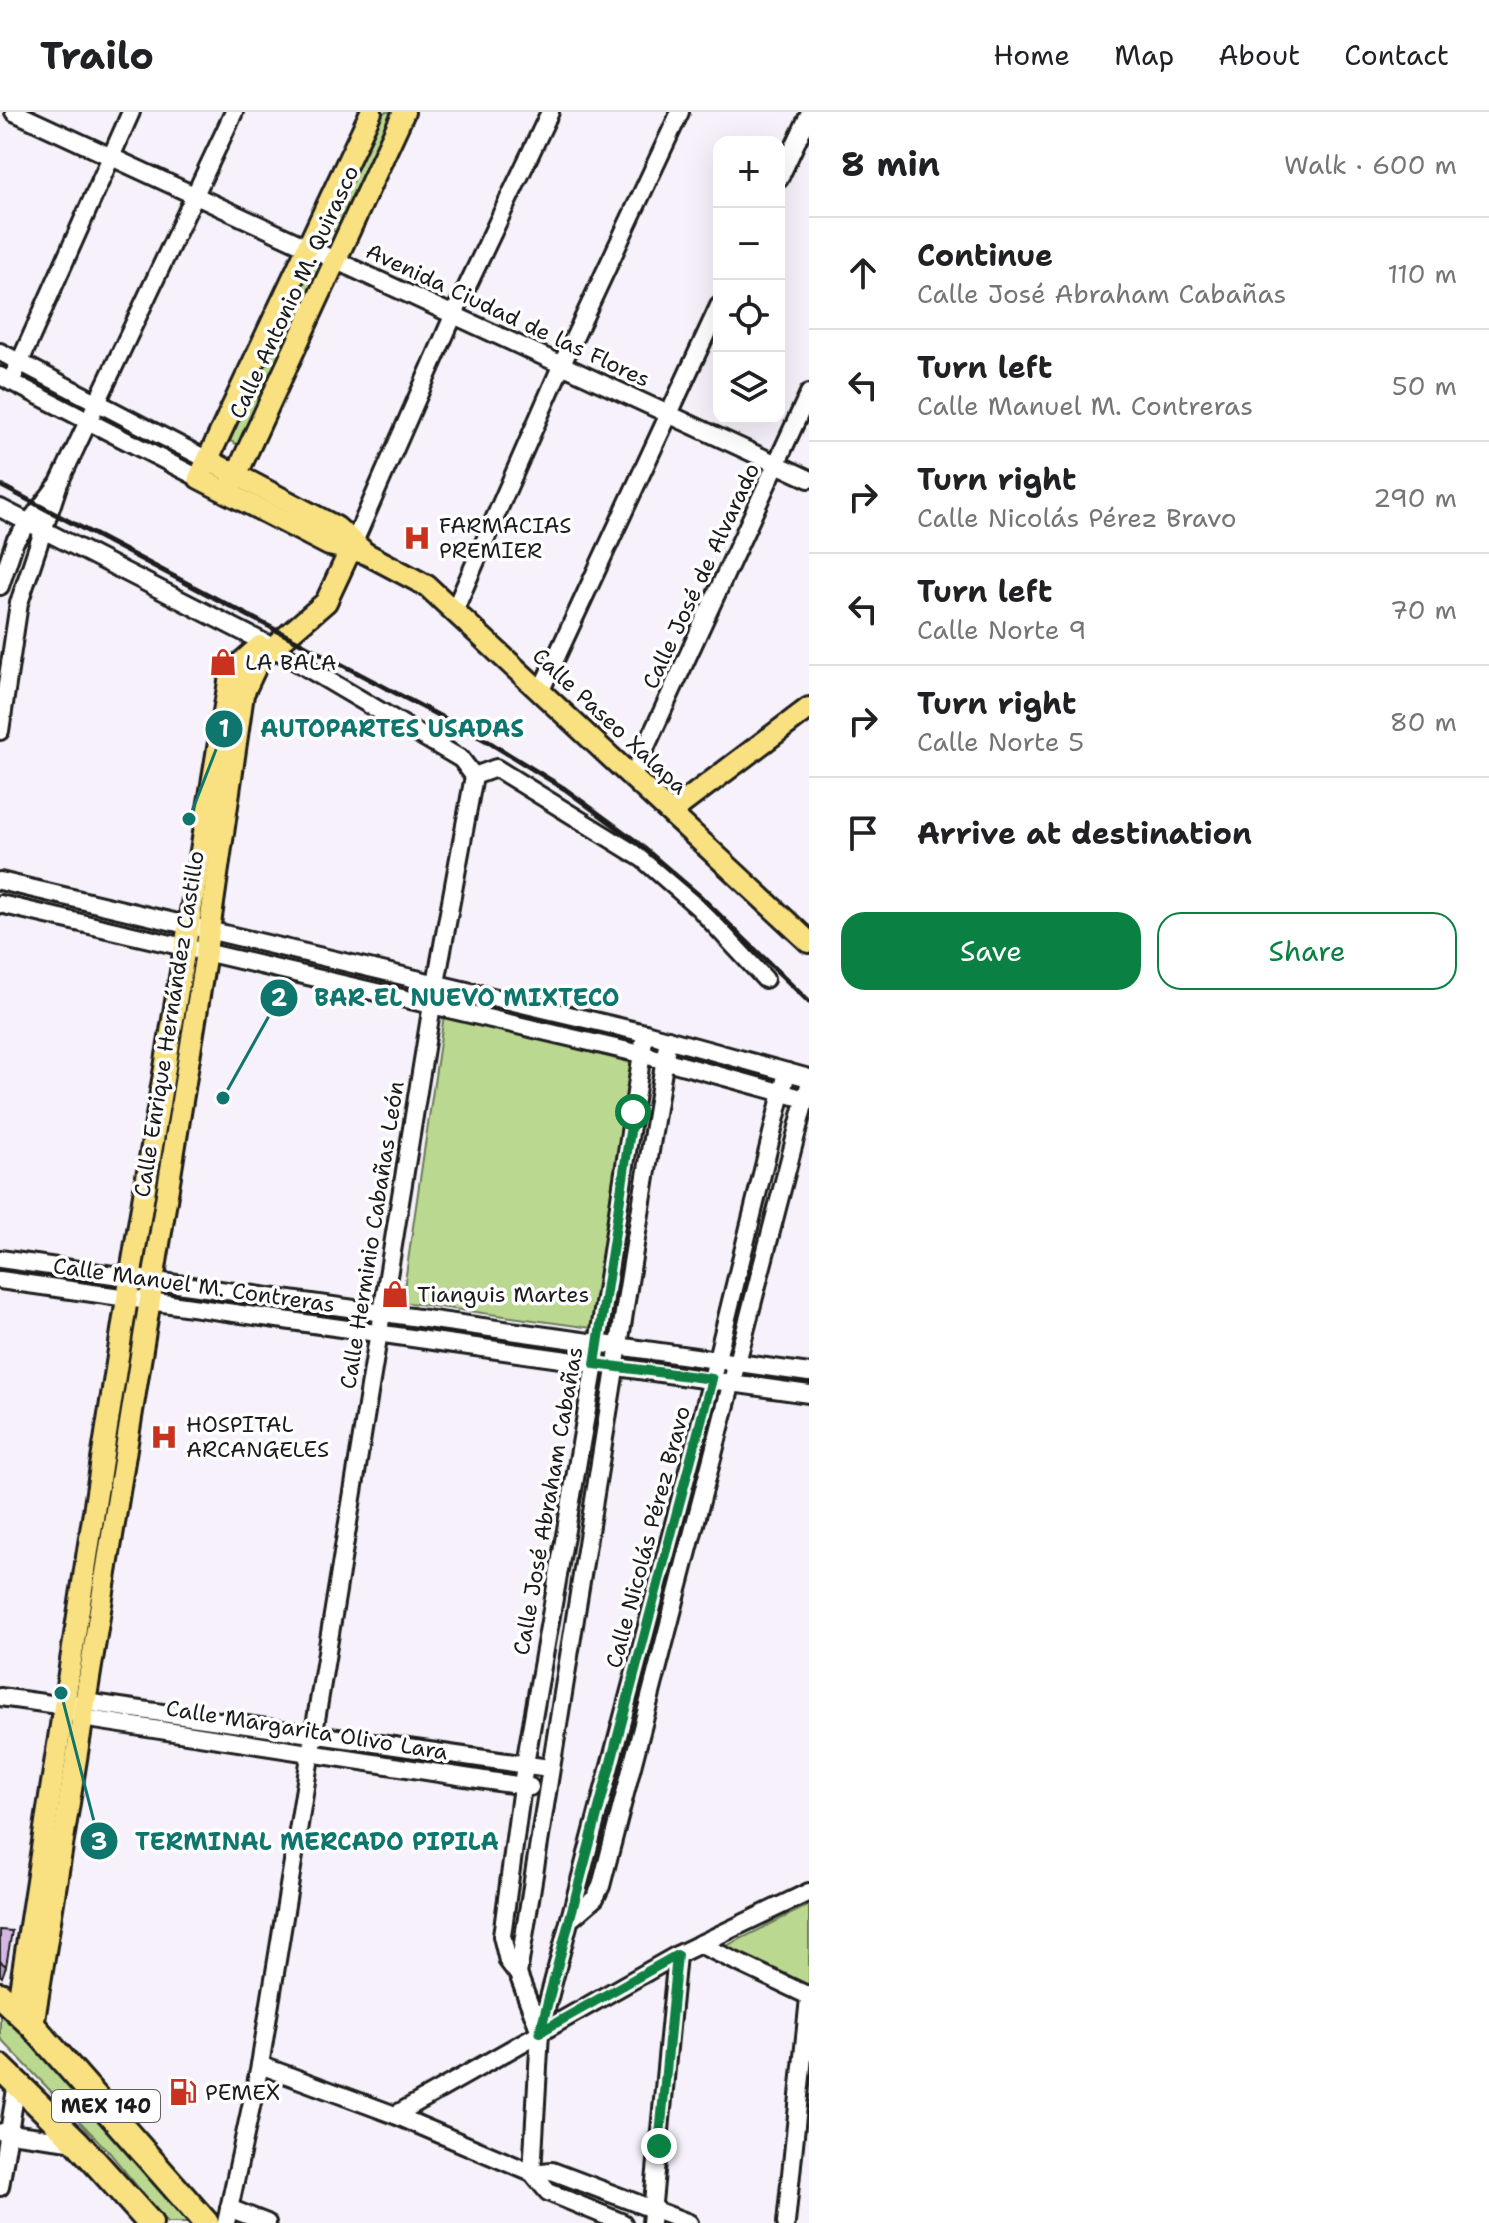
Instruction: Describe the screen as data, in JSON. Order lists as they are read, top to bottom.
{
  "streets": {
    "highway": ["MEX 140"],
    "main road": ["Calle Antonio M. Quirasco", "Calle Paseo Xalapa", "Calle Enrique Hernández Castillo"],
    "street": [
      "Avenida Ciudad de las Flores",
      "Calle José de Alvarado",
      "Calle Herminio Cabañas León",
      "Calle Manuel M. Contreras",
      "Calle José Abraham Cabañas",
      "Calle Nicolás Pérez Bravo",
      "Calle Margarita Olivo Lara"
    ]
  },
  "crossings": [
    ["Calle Antonio M. Quirasco", "Avenida Ciudad de las Flores"],
    ["Calle Antonio M. Quirasco", "Calle Paseo Xalapa"],
    ["Avenida Ciudad de las Flores", "Calle José de Alvarado"],
    ["Calle José de Alvarado", "Calle Paseo Xalapa"],
    ["Calle Paseo Xalapa", "Calle Enrique Hernández Castillo"],
    ["Calle Enrique Hernández Castillo", "Calle Manuel M. Contreras"],
    ["Calle Enrique Hernández Castillo", "Calle Margarita Olivo Lara"],
    ["Calle Enrique Hernández Castillo", "MEX 140"],
    ["Calle Herminio Cabañas León", "Calle Manuel M. Contreras"],
    ["Calle Herminio Cabañas León", "Calle Margarita Olivo Lara"],
    ["Calle Manuel M. Contreras", "Calle José Abraham Cabañas"],
    ["Calle Manuel M. Contreras", "Calle Nicolás Pérez Bravo"],
    ["Calle José Abraham Cabañas", "Calle Nicolás Pérez Bravo"],
    ["Calle José Abraham Cabañas", "Calle Margarita Olivo Lara"]
  ],
  "places": {
    "hospital": ["FARMACIAS PREMIER", "HOSPITAL ARCANGELES"],
    "shop": ["LA BALA", "Tianguis Martes"],
    "other": ["AUTOPARTES USADAS", "BAR EL NUEVO MIXTECO", "TERMINAL MERCADO PIPILA"],
    "fuel station": ["PEMEX"]
  },
  "page": {
    "header": "Trailo",
    "nav": [
      "Home",
      "Map",
      "About",
      "Contact"
    ],
    "heading": ["8 min", "Walk · 600 m"],
    "map_buttons": ["+", "−"],
    "list": [
      ["Continue", "Calle José Abraham Cabañas", "110 m"],
      ["Turn left", "Calle Manuel M. Contreras", "50 m"],
      ["Turn right", "Calle Nicolás Pérez Bravo", "290 m"],
      ["Turn left", "Calle Norte 9", "70 m"],
      ["Turn right", "Calle Norte 5", "80 m"],
      "Arrive at destination"
    ],
    "buttons": ["Save", "Share"]
  }
}
